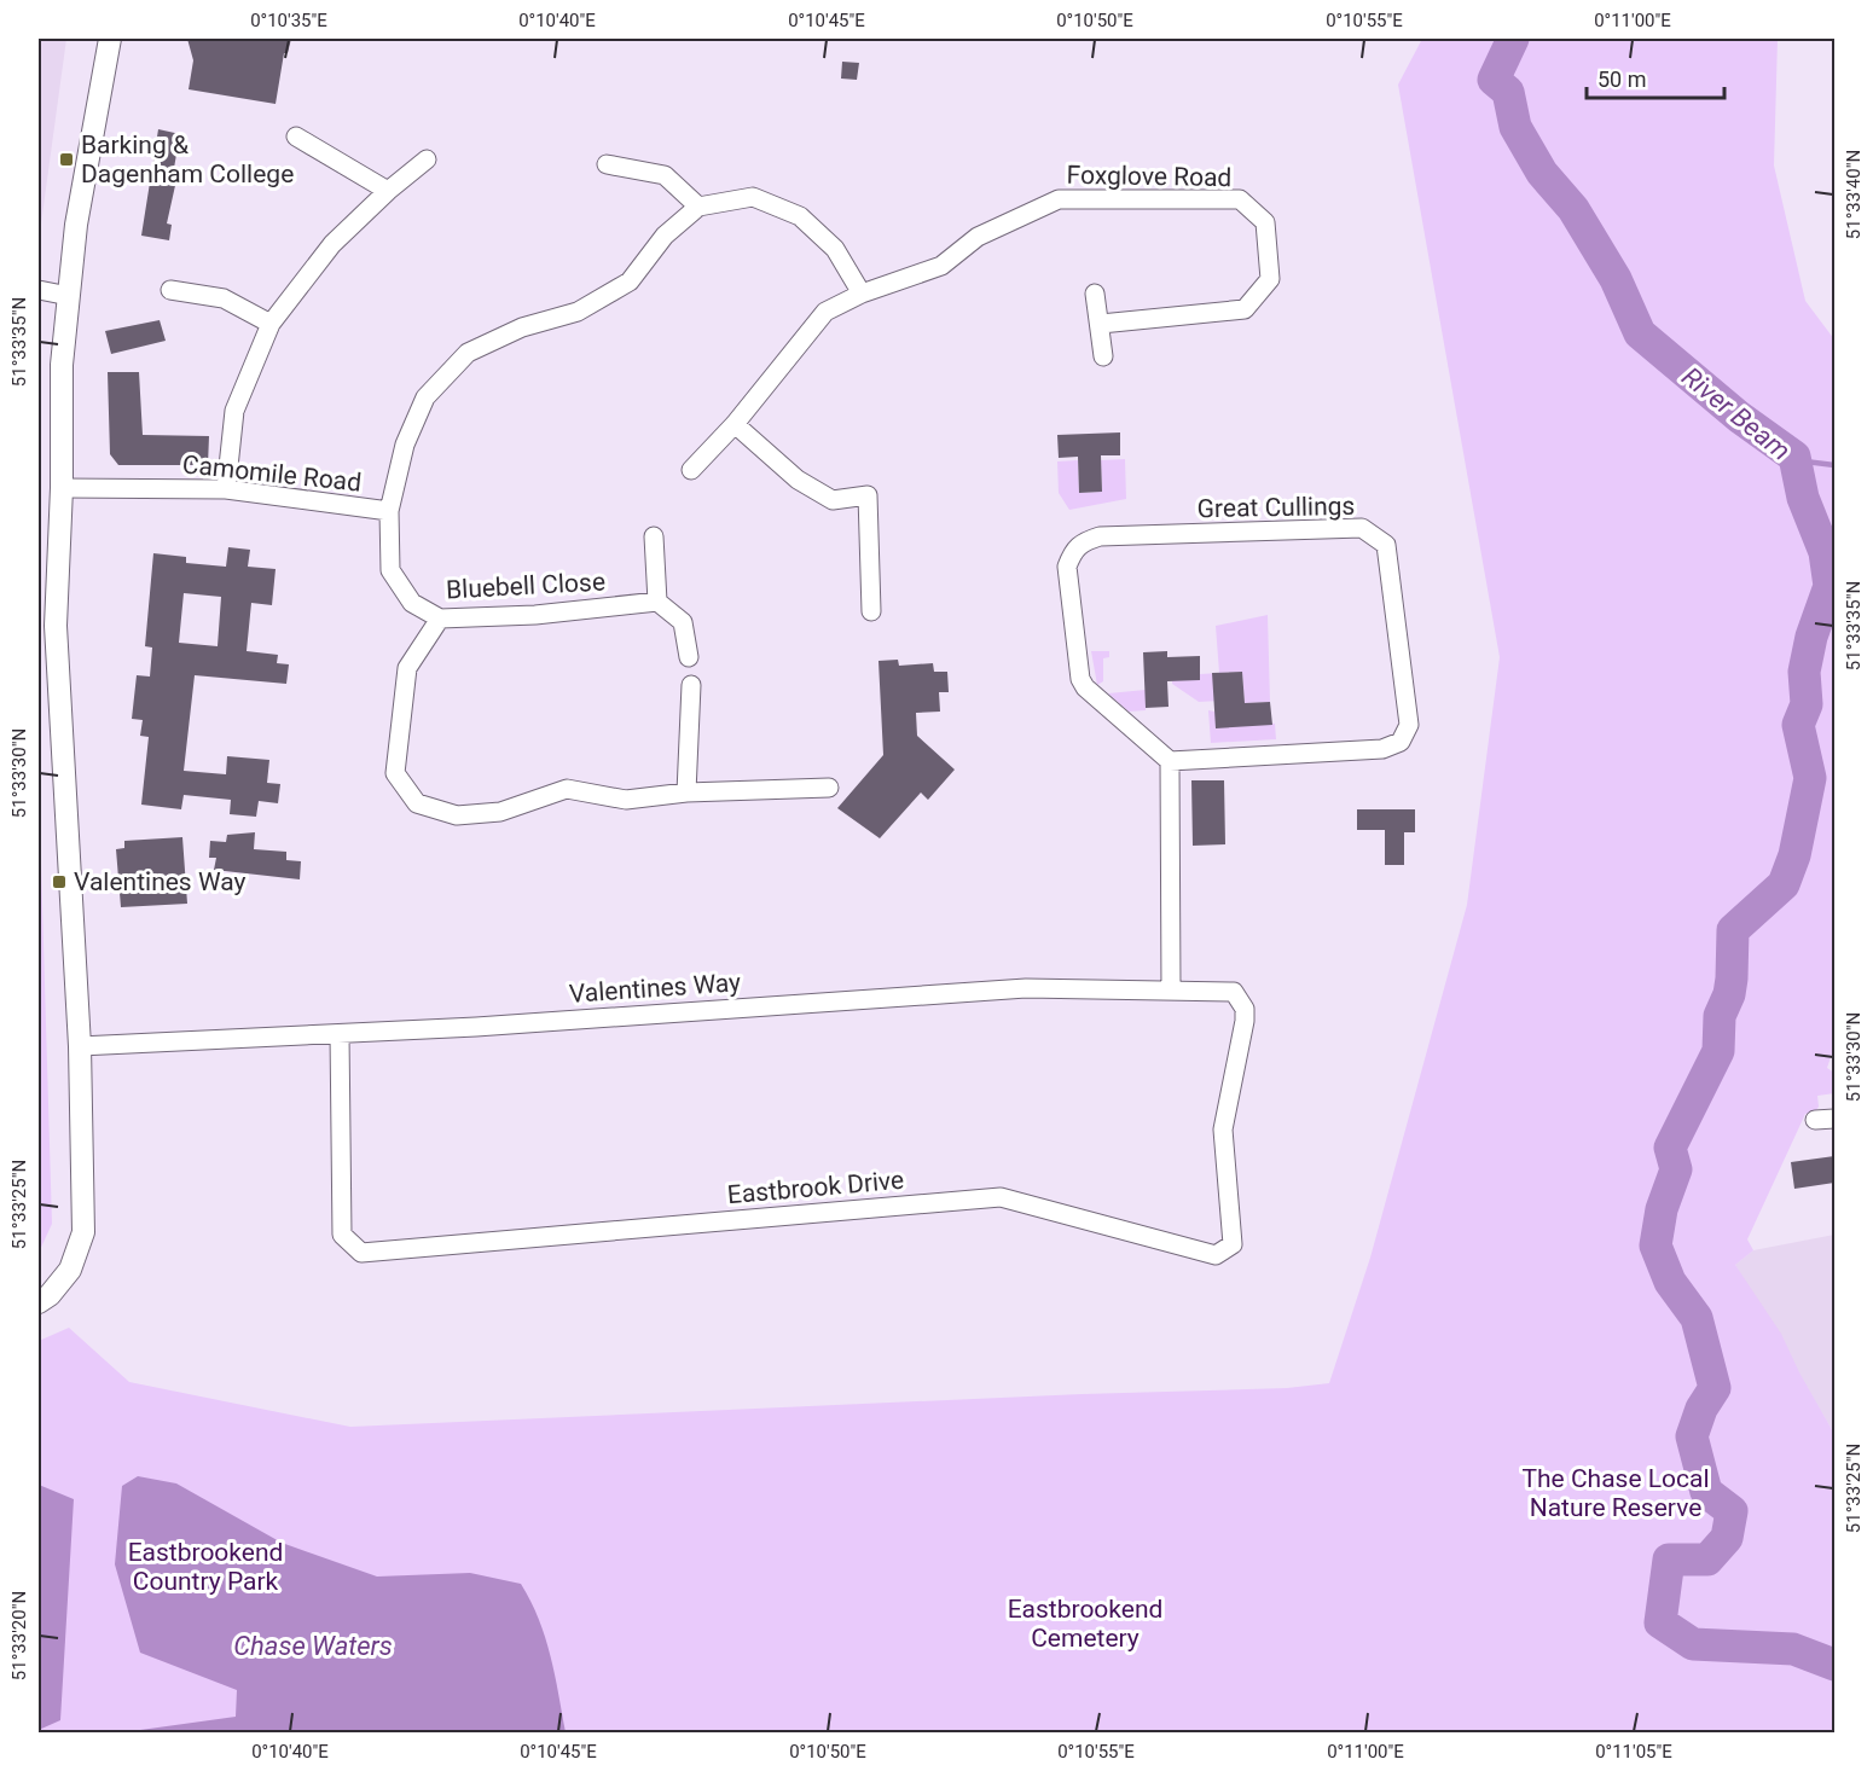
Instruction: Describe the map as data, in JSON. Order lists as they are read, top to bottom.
{
  "streets": {
    "street": [
      "Foxglove Road",
      "Camomile Road",
      "Great Cullings",
      "Bluebell Close",
      "Valentines Way",
      "Eastbrook Drive"
    ]
  },
  "crossings": [
    ["Camomile Road", "Bluebell Close"],
    ["Valentines Way", "Eastbrook Drive"]
  ],
  "water": ["River Beam", "Chase Waters"],
  "parks": ["The Chase Local Nature Reserve", "Eastbrookend Country Park", "Eastbrookend Cemetery"],
  "places": {
    "transit": ["Barking & Dagenham College", "Valentines Way"]
  },
  "scale_bar": "50 m",
  "coordinates": [
    "0°10'35\"E",
    "0°10'40\"E",
    "0°10'45\"E",
    "0°10'50\"E",
    "0°10'55\"E",
    "0°11'00\"E",
    "51°33'40\"N",
    "51°33'35\"N",
    "51°33'30\"N",
    "51°33'25\"N",
    "51°33'20\"N",
    "0°11'05\"E"
  ]
}
